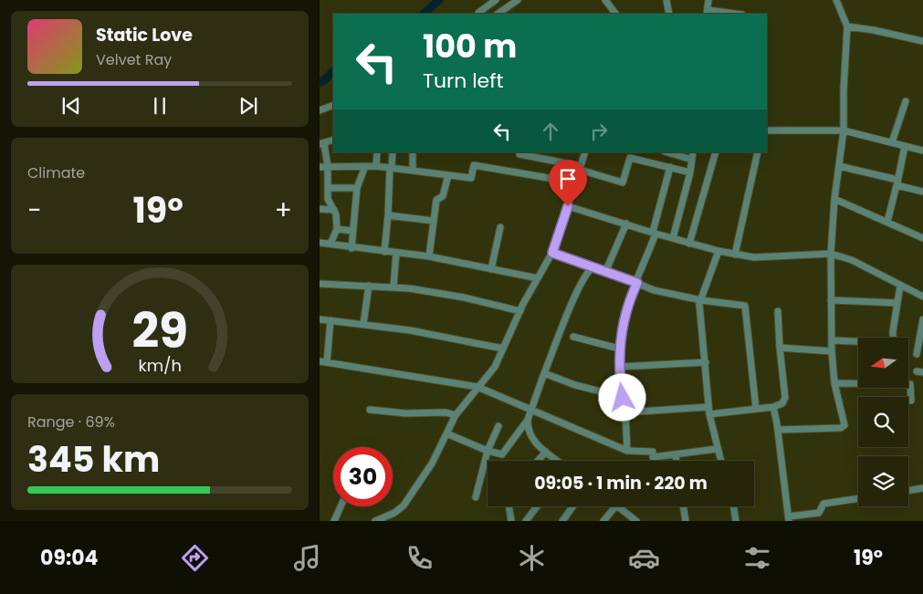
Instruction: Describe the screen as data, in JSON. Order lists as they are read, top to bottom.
{
  "north": "left",
  "page": {
    "turn": ["100 m", "Turn left"],
    "song": ["Static Love", "Velvet Ray"],
    "tile": [
      "Climate",
      ["Range · 69%", "345 km"]
    ],
    "heat": ["−", "19°", "+"],
    "limit": "30",
    "trip": "09:05 · 1 min · 220 m",
    "tabs": ["09:04", "19°"],
    "gauge": ["29", "km/h"]
  }
}
